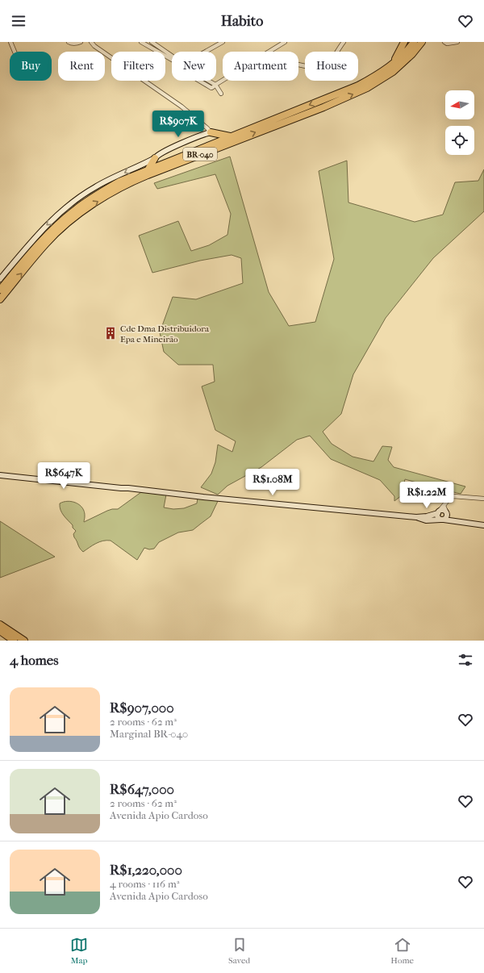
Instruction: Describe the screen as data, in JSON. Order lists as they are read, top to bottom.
{
  "streets": {
    "highway": ["BR-040"]
  },
  "places": {
    "building": ["Cde Dma Distribuidora Epa e Mineirão"]
  },
  "north": "left",
  "page": {
    "header": "Habito",
    "chip": [
      "Buy",
      "Rent",
      "Filters",
      "New",
      "Apartment",
      "House"
    ],
    "price": [
      "R$907K",
      "R$647K",
      "R$1.08M",
      "R$1.22M"
    ],
    "heading": "4 homes",
    "list": [
      {
        "name": "R$907,000",
        "note": "2 rooms · 62 m² · Marginal BR-040"
      },
      {
        "name": "R$647,000",
        "note": "2 rooms · 62 m² · Avenida Apio Cardoso"
      },
      {
        "name": "R$1,220,000",
        "note": "4 rooms · 116 m² · Avenida Apio Cardoso"
      }
    ],
    "tabs": ["Map", "Saved", "Home"]
  }
}
